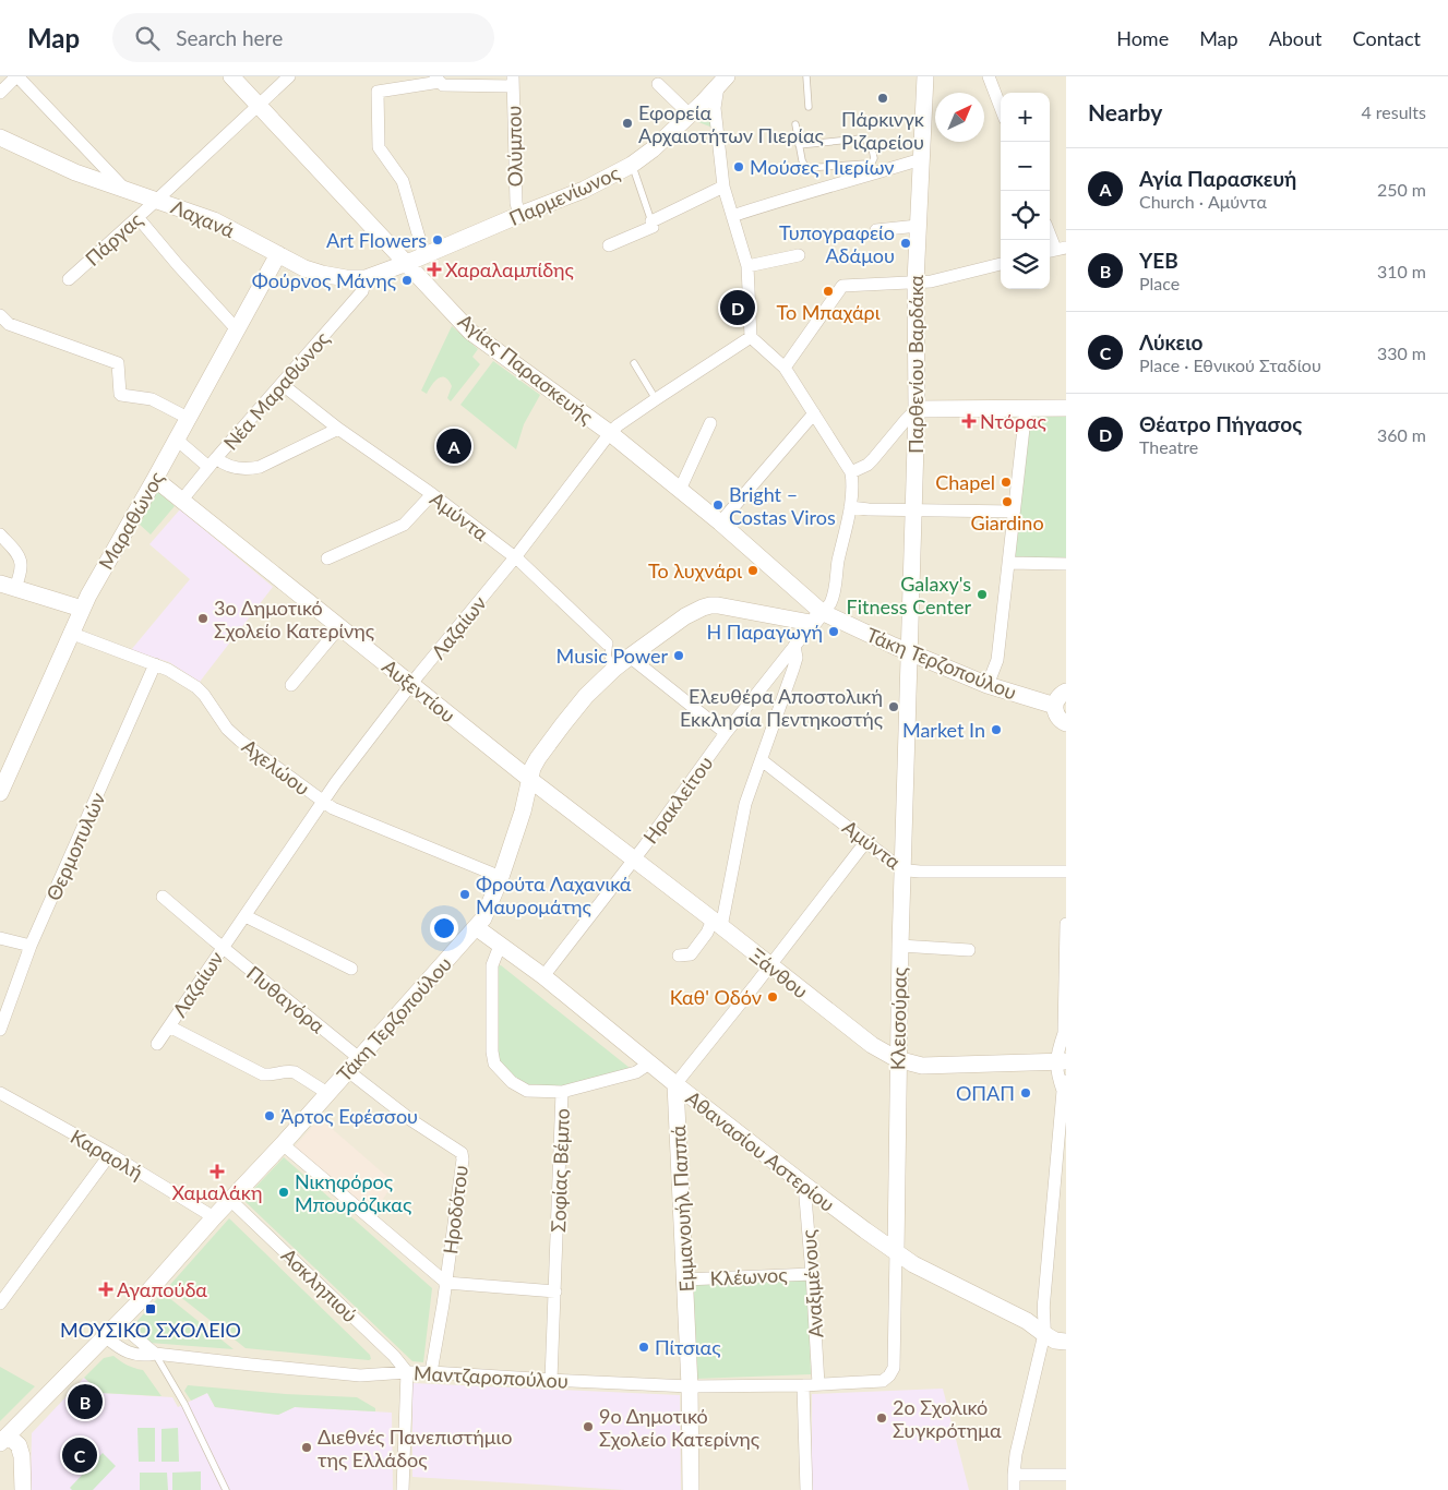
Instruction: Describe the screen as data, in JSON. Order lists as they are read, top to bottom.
{
  "streets": {
    "street": [
      "Ολύμπου",
      "Παρμενίωνος",
      "Λαχανά",
      "Πάργας",
      "Παρθενίου Βαρδάκα",
      "Αγίας Παρασκευής",
      "Νέα Μαραθώνος",
      "Αμύντα",
      "Μαραθώνος",
      "Λαζαίων",
      "Τάκη Τερζοπούλου",
      "Αυξεντίου",
      "Αχελώου",
      "Ηρακλείτου",
      "Θερμοπυλών",
      "Ξάνθου",
      "Πυθαγόρα",
      "Κλεισούρας",
      "Αθανασίου Αστερίου",
      "Καραολή",
      "Σοφίας Βέμπο",
      "Εμμανουήλ Παππά",
      "Ηροδότου",
      "Κλέωνος",
      "Αναξιμένους",
      "Ασκληπιού",
      "Μαντζαροπούλου"
    ]
  },
  "crossings": [
    ["Ολύμπου", "Παρμενίωνος"],
    ["Παρμενίωνος", "Λαχανά"],
    ["Παρμενίωνος", "Αγίας Παρασκευής"],
    ["Λαχανά", "Πάργας"],
    ["Λαχανά", "Αγίας Παρασκευής"],
    ["Λαχανά", "Νέα Μαραθώνος"],
    ["Λαχανά", "Μαραθώνος"],
    ["Πάργας", "Αγίας Παρασκευής"],
    ["Παρθενίου Βαρδάκα", "Τάκη Τερζοπούλου"],
    ["Παρθενίου Βαρδάκα", "Κλεισούρας"],
    ["Αγίας Παρασκευής", "Λαζαίων"],
    ["Αγίας Παρασκευής", "Τάκη Τερζοπούλου"],
    ["Αγίας Παρασκευής", "Ηρακλείτου"],
    ["Νέα Μαραθώνος", "Αμύντα"],
    ["Νέα Μαραθώνος", "Αυξεντίου"],
    ["Αμύντα", "Λαζαίων"],
    ["Αμύντα", "Τάκη Τερζοπούλου"],
    ["Αμύντα", "Κλεισούρας"],
    ["Μαραθώνος", "Αυξεντίου"],
    ["Μαραθώνος", "Αχελώου"],
    ["Λαζαίων", "Αυξεντίου"],
    ["Λαζαίων", "Αχελώου"],
    ["Λαζαίων", "Πυθαγόρα"],
    ["Τάκη Τερζοπούλου", "Αυξεντίου"],
    ["Τάκη Τερζοπούλου", "Αχελώου"],
    ["Τάκη Τερζοπούλου", "Ηρακλείτου"],
    ["Τάκη Τερζοπούλου", "Ξάνθου"],
    ["Τάκη Τερζοπούλου", "Πυθαγόρα"],
    ["Τάκη Τερζοπούλου", "Κλεισούρας"],
    ["Τάκη Τερζοπούλου", "Αθανασίου Αστερίου"],
    ["Τάκη Τερζοπούλου", "Καραολή"],
    ["Τάκη Τερζοπούλου", "Ηροδότου"],
    ["Τάκη Τερζοπούλου", "Ασκληπιού"],
    ["Τάκη Τερζοπούλου", "Μαντζαροπούλου"],
    ["Αυξεντίου", "Ξάνθου"],
    ["Αχελώου", "Θερμοπυλών"],
    ["Ηρακλείτου", "Ξάνθου"],
    ["Ηρακλείτου", "Αθανασίου Αστερίου"],
    ["Ξάνθου", "Κλεισούρας"],
    ["Κλεισούρας", "Αθανασίου Αστερίου"],
    ["Κλεισούρας", "Μαντζαροπούλου"],
    ["Αθανασίου Αστερίου", "Σοφίας Βέμπο"],
    ["Αθανασίου Αστερίου", "Εμμανουήλ Παππά"],
    ["Αθανασίου Αστερίου", "Αναξιμένους"],
    ["Σοφίας Βέμπο", "Μαντζαροπούλου"],
    ["Εμμανουήλ Παππά", "Κλέωνος"],
    ["Εμμανουήλ Παππά", "Μαντζαροπούλου"],
    ["Ηροδότου", "Μαντζαροπούλου"],
    ["Κλέωνος", "Αναξιμένους"],
    ["Αναξιμένους", "Μαντζαροπούλου"],
    ["Ασκληπιού", "Μαντζαροπούλου"]
  ],
  "places": {
    "other": [
      "Πάρκινγκ Ριζαρείου",
      "Εφορεία Αρχαιοτήτων Πιερίας",
      "Μούσες Πιερίων",
      "Art Flowers",
      "Τυπογραφείο Αδάμου",
      "Φούρνος Μάνης",
      "Το Μπαχάρι",
      "Chapel",
      "Giardino",
      "Bright – Costas Viros",
      "Το λυχνάρι",
      "Galaxy's Fitness Center",
      "3ο Δημοτικό Σχολείο Κατερίνης",
      "Η Παραγωγή",
      "Music Power",
      "Ελευθέρα Αποστολική Εκκλησία Πεντηκοστής",
      "Market In",
      "Φρούτα Λαχανικά Μαυρομάτης",
      "Καθ' Οδόν",
      "ΟΠΑΠ",
      "Άρτος Εφέσσου",
      "Νικηφόρος Μπουρόζικας",
      "Πίτσιας",
      "2ο Σχολικό Συγκρότημα",
      "9ο Δημοτικό Σχολείο Κατερίνης",
      "Διεθνές Πανεπιστήμιο της Ελλάδος"
    ],
    "health": [
      "Χαραλαμπίδης",
      "Ντόρας",
      "Χαμαλάκη",
      "Αγαπούδα"
    ],
    "transit": ["ΜΟΥΣΙΚΟ ΣΧΟΛΕΙΟ"]
  },
  "north": "top right",
  "page": {
    "header": "Map",
    "search": "Search here",
    "nav": [
      "Home",
      "Map",
      "About",
      "Contact"
    ],
    "heading": ["Nearby", "4 results"],
    "map_buttons": ["+", "−"],
    "list": [
      {
        "mark": "A",
        "name": "Αγία Παρασκευή",
        "note": "Church · Αμύντα",
        "value": "250 m"
      },
      {
        "mark": "B",
        "name": "ΥΕΒ",
        "note": "Place",
        "value": "310 m"
      },
      {
        "mark": "C",
        "name": "Λύκειο",
        "note": "Place · Εθνικού Σταδίου",
        "value": "330 m"
      },
      {
        "mark": "D",
        "name": "Θέατρο Πήγασος",
        "note": "Theatre",
        "value": "360 m"
      }
    ],
    "pins": [
      "D",
      "A",
      "B",
      "C"
    ]
  }
}
